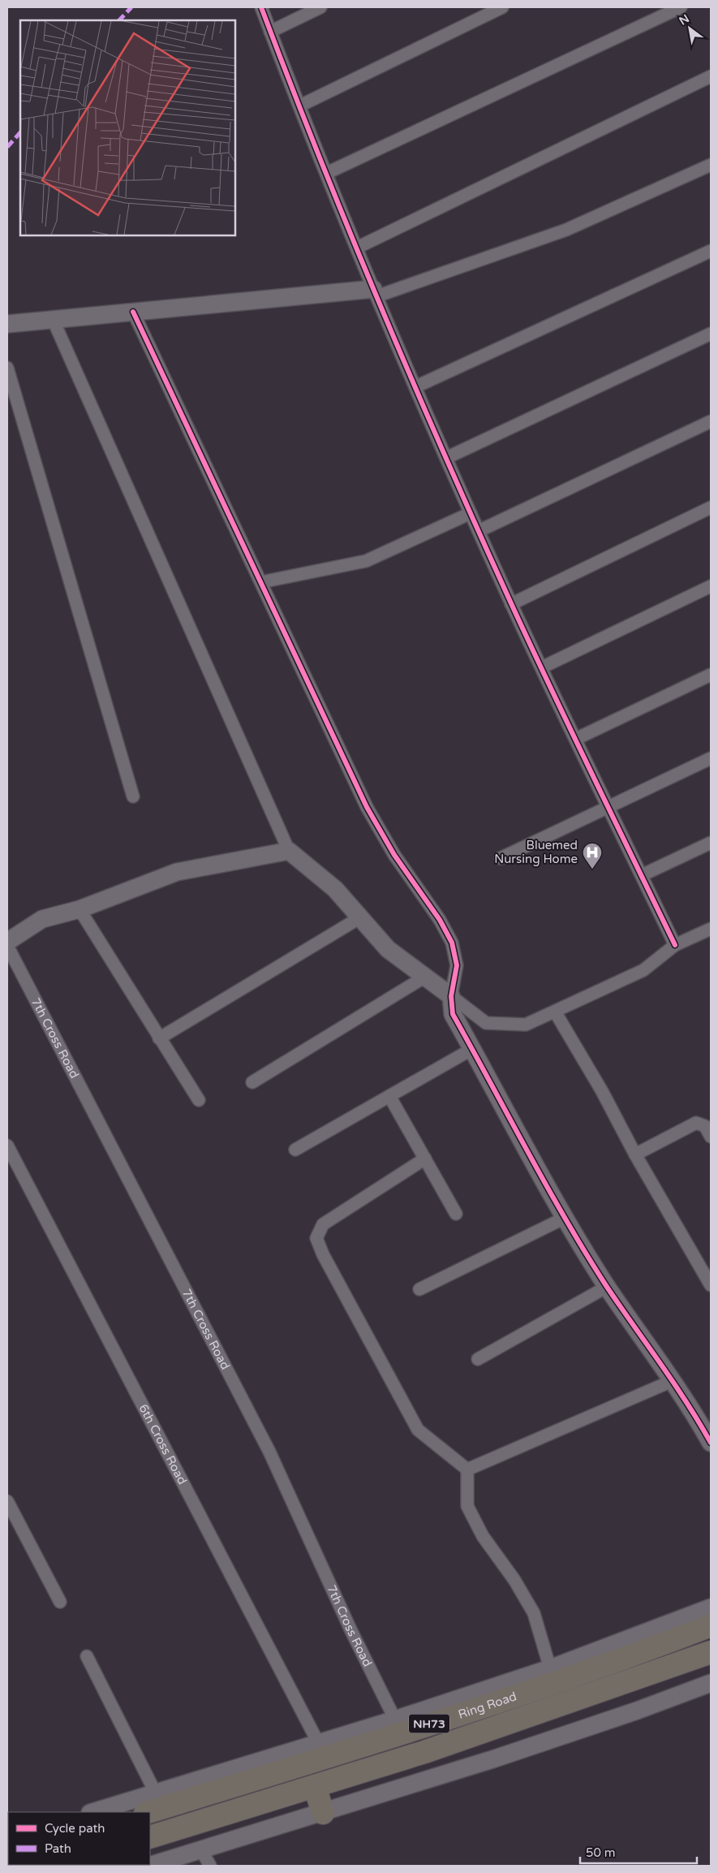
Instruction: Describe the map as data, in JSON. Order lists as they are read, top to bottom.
{
  "streets": {
    "highway": ["Ring Road", "NH73"],
    "street": ["7th Cross Road", "6th Cross Road"]
  },
  "places": {
    "hospital": ["Bluemed Nursing Home"]
  },
  "legend": ["Cycle path", "Path"],
  "scale_bar": "50 m",
  "north": "top left"
}
